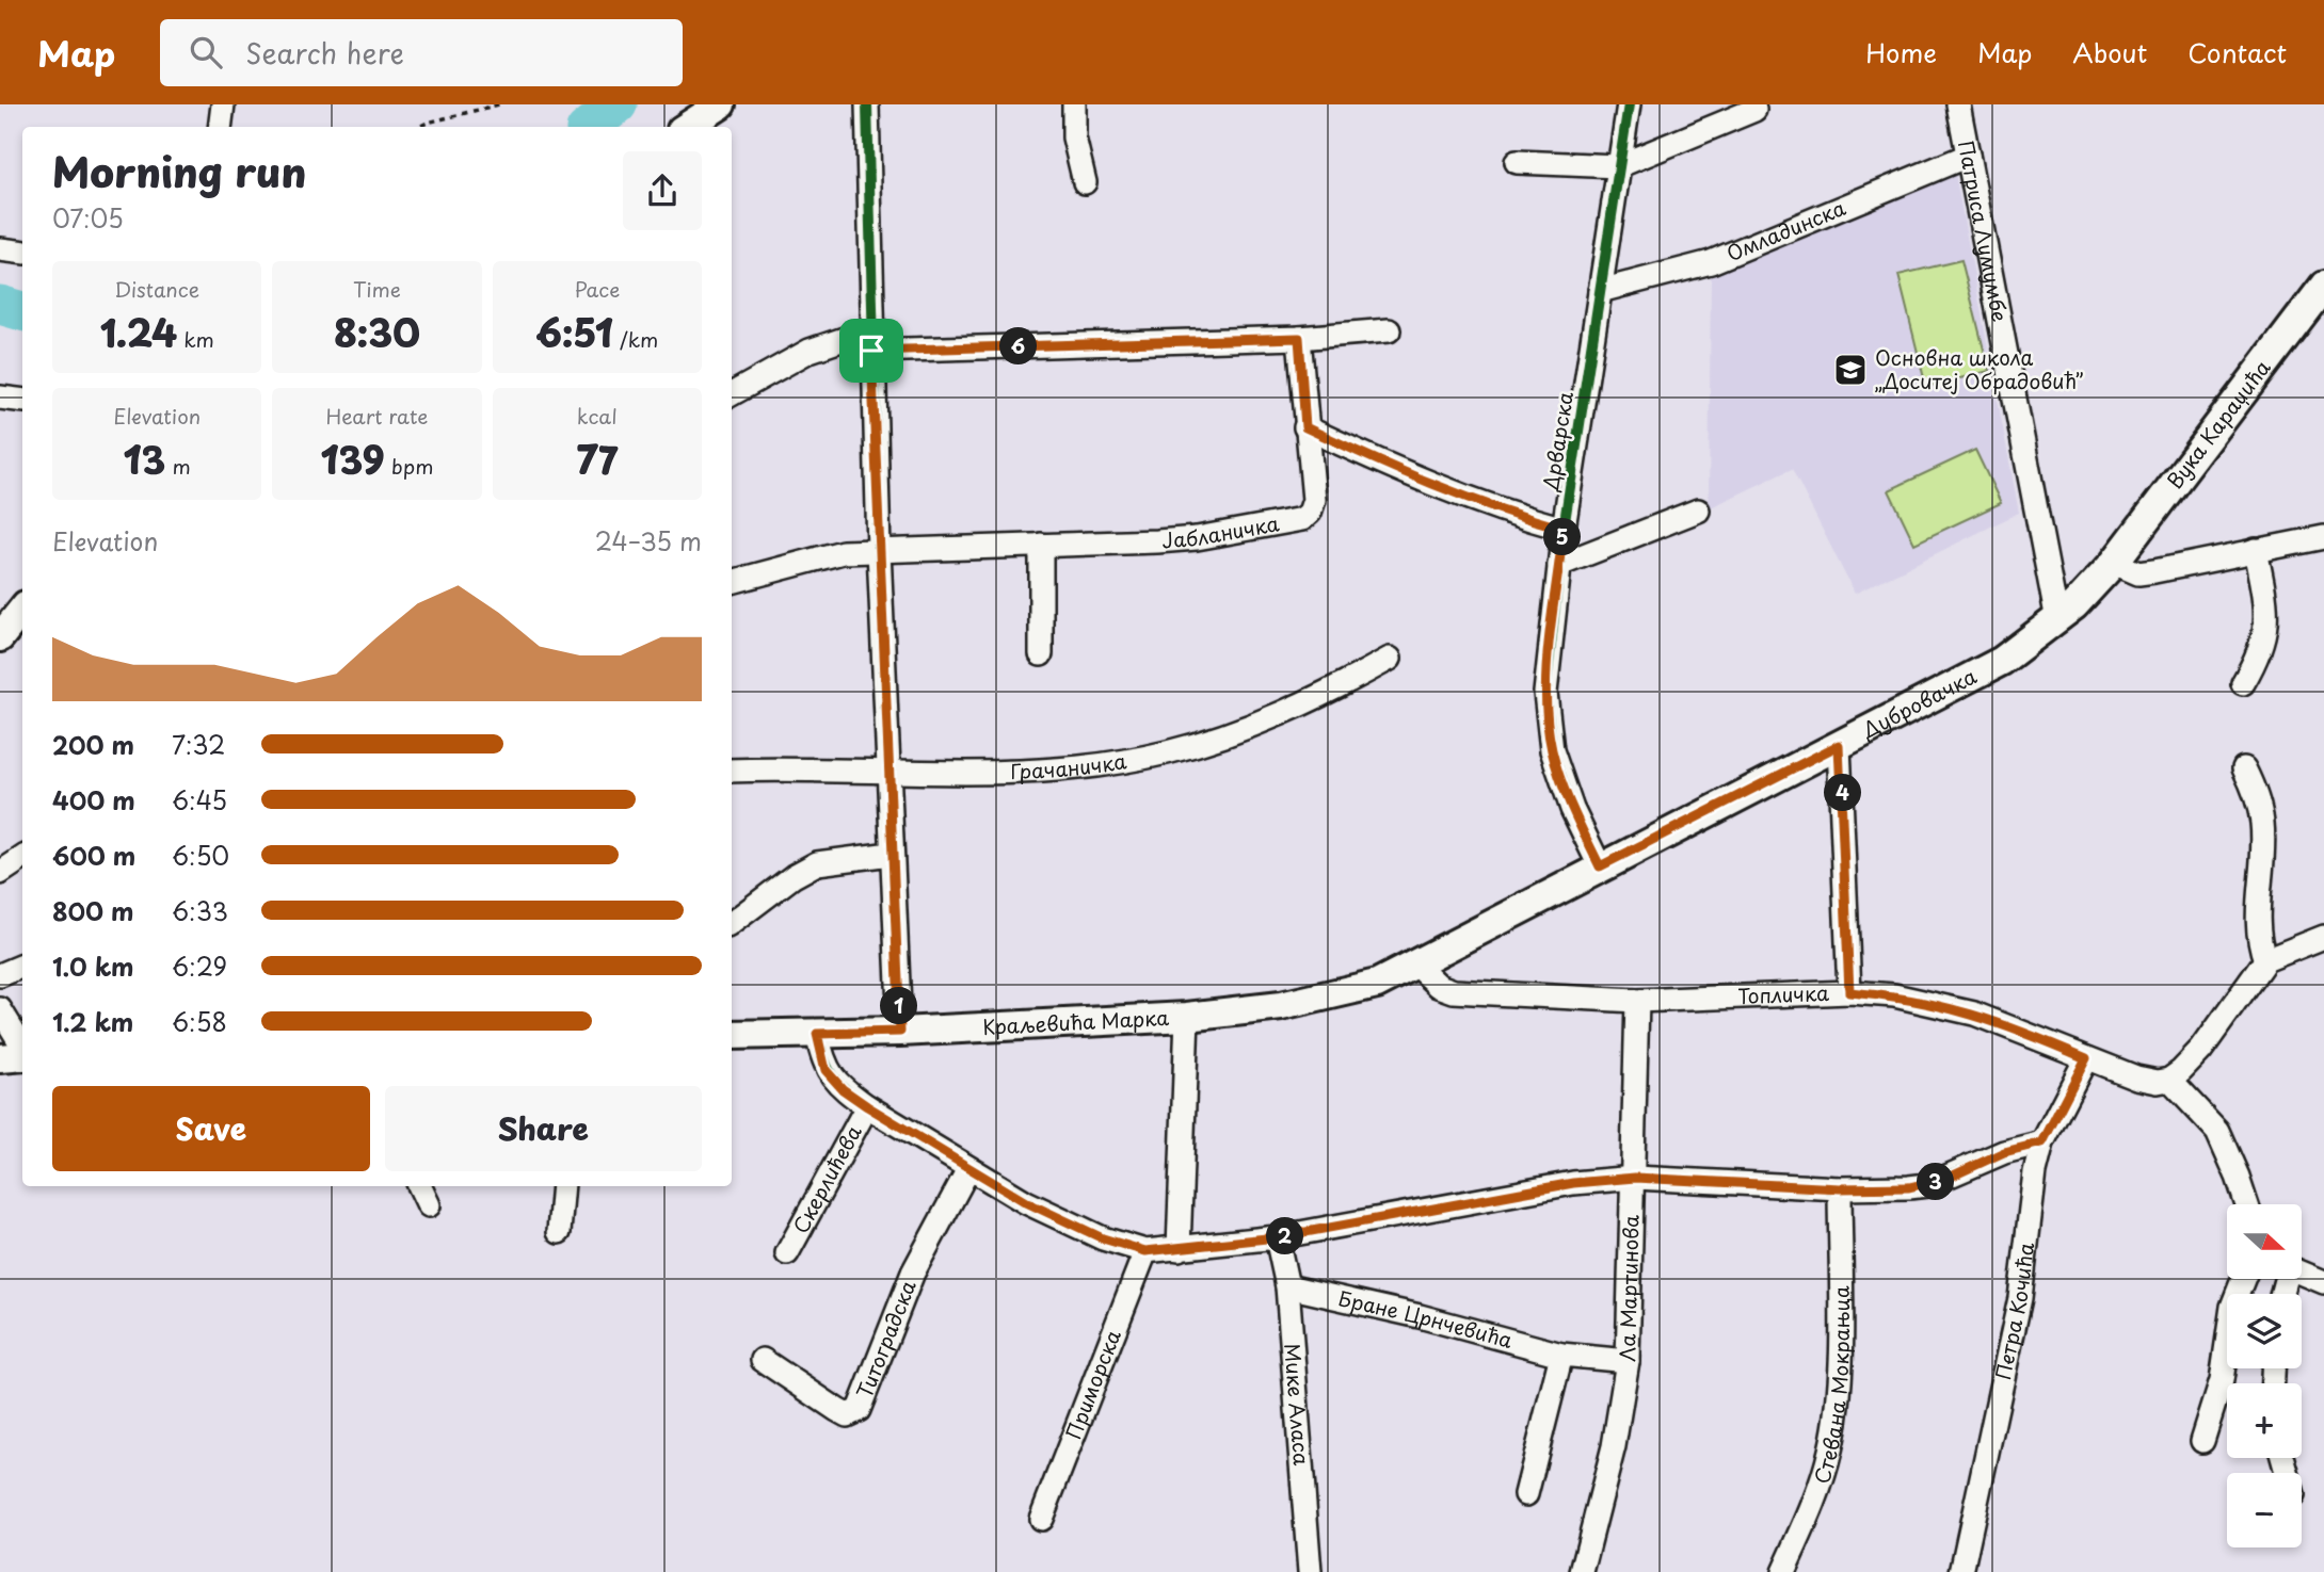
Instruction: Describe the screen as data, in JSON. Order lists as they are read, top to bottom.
{
  "streets": {
    "main road": ["Вука Караџића", "Дубровачка", "Краљевића Марка"],
    "street": [
      "Омладинска",
      "Патриса Лумумбе",
      "Дрварска",
      "Јабланичка",
      "Грачаничка",
      "Топличка",
      "Скерлићева",
      "Ла Мартинова",
      "Петра Кочића",
      "Бране Црнчевића",
      "Титоградска",
      "Приморска",
      "Стевана Мокрањца",
      "Мике Аласа"
    ]
  },
  "crossings": [
    ["Омладинска", "Патриса Лумумбе"],
    ["Омладинска", "Дрварска"],
    ["Патриса Лумумбе", "Дубровачка"],
    ["Вука Караџића", "Дубровачка"],
    ["Дрварска", "Дубровачка"],
    ["Дубровачка", "Топличка"],
    ["Дубровачка", "Краљевића Марка"],
    ["Топличка", "Краљевића Марка"],
    ["Топличка", "Ла Мартинова"],
    ["Топличка", "Петра Кочића"],
    ["Ла Мартинова", "Бране Црнчевића"],
    ["Бране Црнчевића", "Мике Аласа"]
  ],
  "places": {
    "school or university": ["Основна школа „Доситеј Обрадовић”"]
  },
  "north": "right",
  "page": {
    "header": "Map",
    "search": "Search here",
    "nav": [
      "Home",
      "Map",
      "About",
      "Contact"
    ],
    "heading": ["Morning run", "07:05"],
    "stats": [
      ["Distance", "1.24 km"],
      ["Time", "8:30"],
      ["Pace", "6:51 /km"],
      ["Elevation", "13 m"],
      ["Heart rate", "139 bpm"],
      ["kcal", "77"]
    ],
    "pins": [
      "6",
      "5",
      "4",
      "1",
      "3",
      "2"
    ],
    "chart": ["Elevation", "24–35 m"],
    "list": [
      {
        "name": "200 m",
        "note": "7:32"
      },
      {
        "name": "400 m",
        "note": "6:45"
      },
      {
        "name": "600 m",
        "note": "6:50"
      },
      {
        "name": "800 m",
        "note": "6:33"
      },
      {
        "name": "1.0 km",
        "note": "6:29"
      },
      {
        "name": "1.2 km",
        "note": "6:58"
      }
    ],
    "buttons": ["Save", "Share"],
    "map_buttons": ["+", "−"]
  }
}
